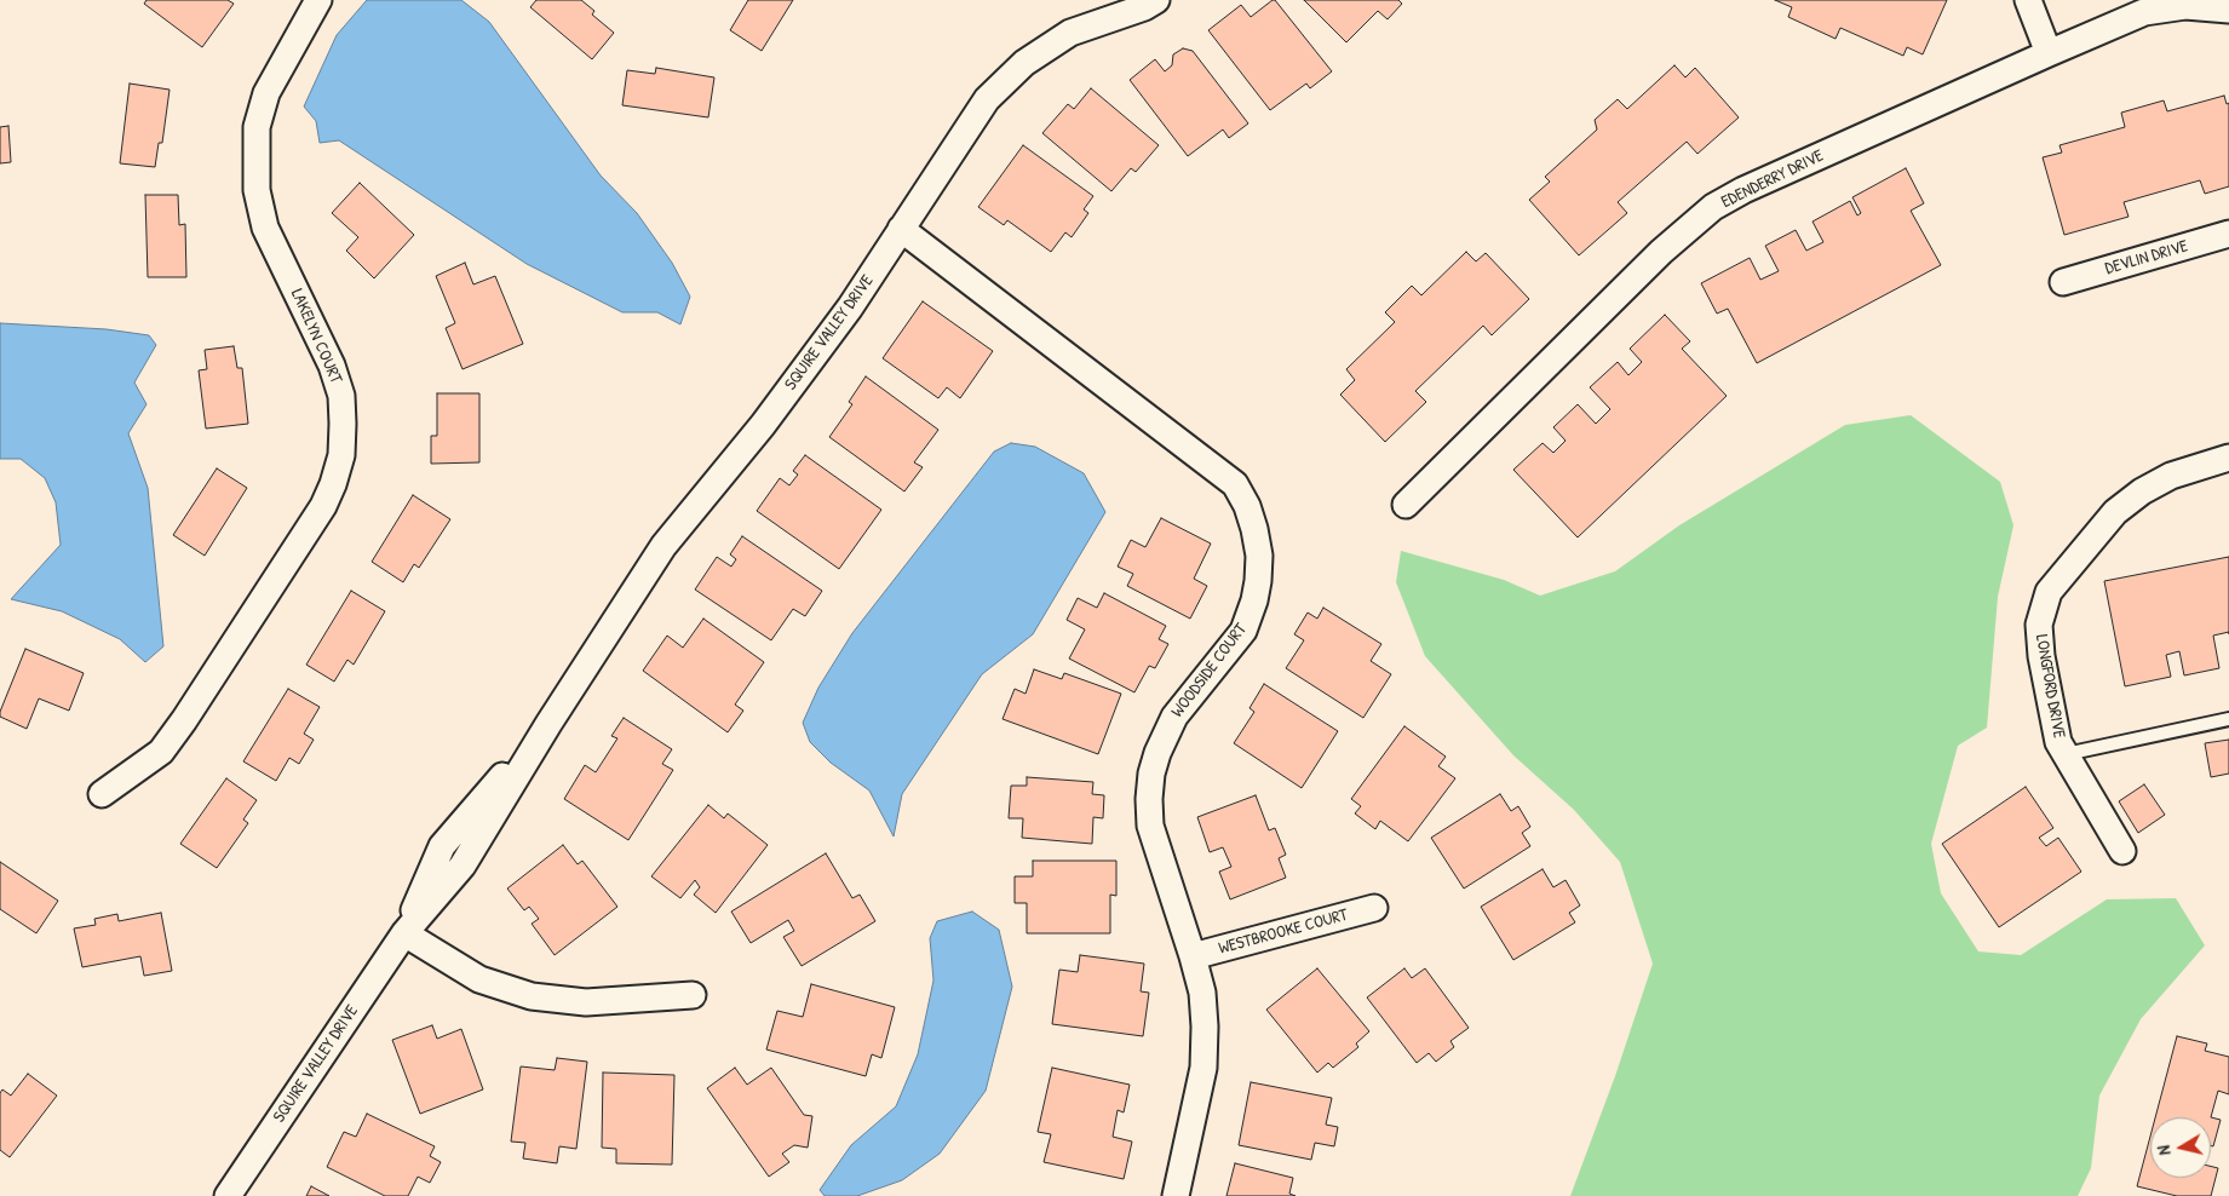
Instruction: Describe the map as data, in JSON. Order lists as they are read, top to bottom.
{
  "streets": {
    "street": [
      "EDENDERRY DRIVE",
      "DEVLIN DRIVE",
      "SQUIRE VALLEY DRIVE",
      "LAKELYN COURT",
      "WOODSIDE COURT",
      "LONGFORD DRIVE",
      "WESTBROOKE COURT"
    ]
  },
  "crossings": [
    ["SQUIRE VALLEY DRIVE", "WOODSIDE COURT"],
    ["WOODSIDE COURT", "WESTBROOKE COURT"]
  ],
  "north": "left"
}
